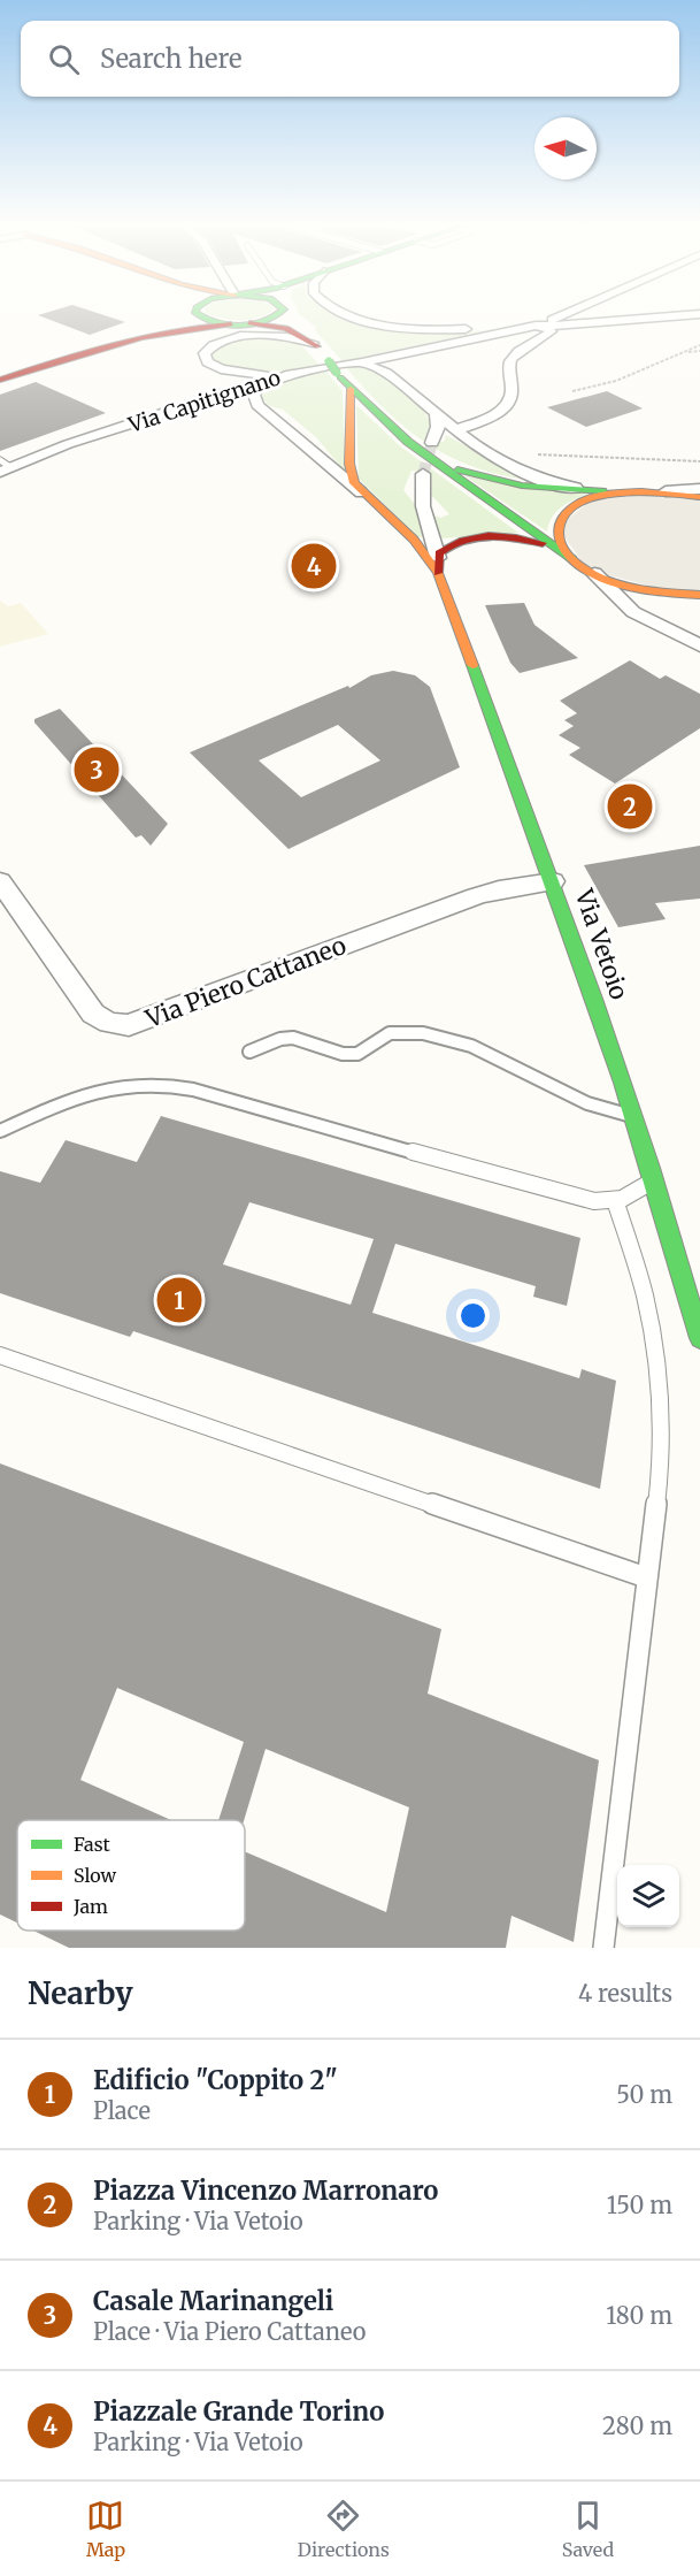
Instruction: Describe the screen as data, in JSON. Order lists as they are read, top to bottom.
{
  "streets": {
    "street": ["Via Capitignano", "Via Vetoio", "Via Piero Cattaneo"]
  },
  "crossings": [
    ["Via Vetoio", "Via Piero Cattaneo"]
  ],
  "legend": ["Fast", "Slow", "Jam"],
  "north": "left",
  "page": {
    "search": "Search here",
    "pins": [
      "4",
      "3",
      "2",
      "1"
    ],
    "heading": ["Nearby", "4 results"],
    "list": [
      {
        "mark": "1",
        "name": "Edificio \"Coppito 2\"",
        "note": "Place",
        "value": "50 m"
      },
      {
        "mark": "2",
        "name": "Piazza Vincenzo Marronaro",
        "note": "Parking · Via Vetoio",
        "value": "150 m"
      },
      {
        "mark": "3",
        "name": "Casale Marinangeli",
        "note": "Place · Via Piero Cattaneo",
        "value": "180 m"
      },
      {
        "mark": "4",
        "name": "Piazzale Grande Torino",
        "note": "Parking · Via Vetoio",
        "value": "280 m"
      }
    ],
    "nav": ["Map", "Directions", "Saved"]
  }
}
